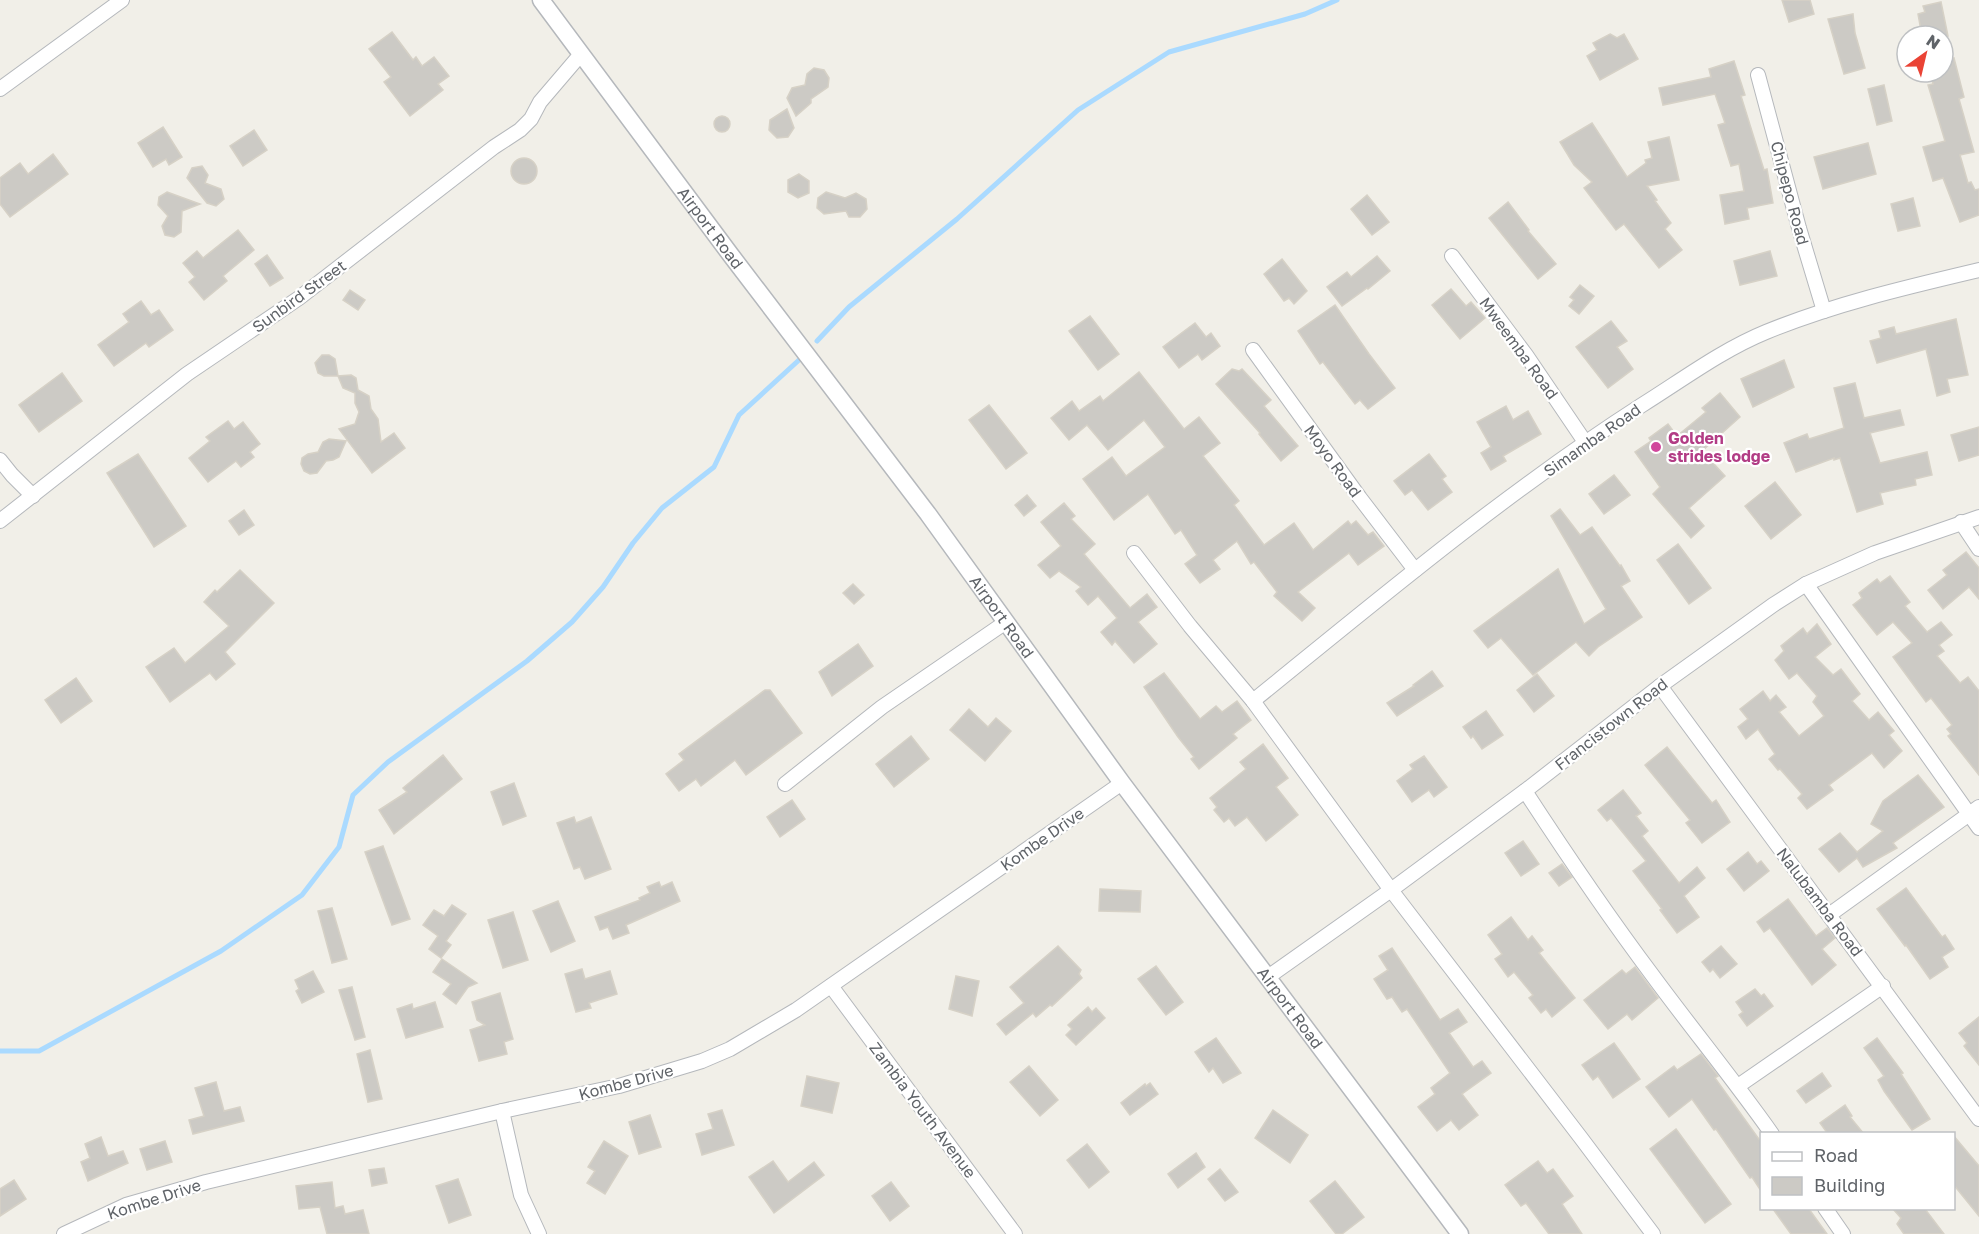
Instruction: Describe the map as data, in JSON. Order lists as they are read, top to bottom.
{
  "streets": {
    "street": [
      "Chipepo Road",
      "Airport Road",
      "Sunbird Street",
      "Mweemba Road",
      "Simamba Road",
      "Moyo Road",
      "Francistown Road",
      "Kombe Drive",
      "Nalubamba Road",
      "Zambia Youth Avenue"
    ]
  },
  "crossings": [
    ["Chipepo Road", "Simamba Road"],
    ["Airport Road", "Sunbird Street"],
    ["Airport Road", "Francistown Road"],
    ["Airport Road", "Kombe Drive"],
    ["Mweemba Road", "Simamba Road"],
    ["Simamba Road", "Moyo Road"],
    ["Francistown Road", "Nalubamba Road"],
    ["Kombe Drive", "Zambia Youth Avenue"]
  ],
  "places": ["Golden strides lodge"],
  "legend": ["Road", "Building"],
  "north": "top right"
}
